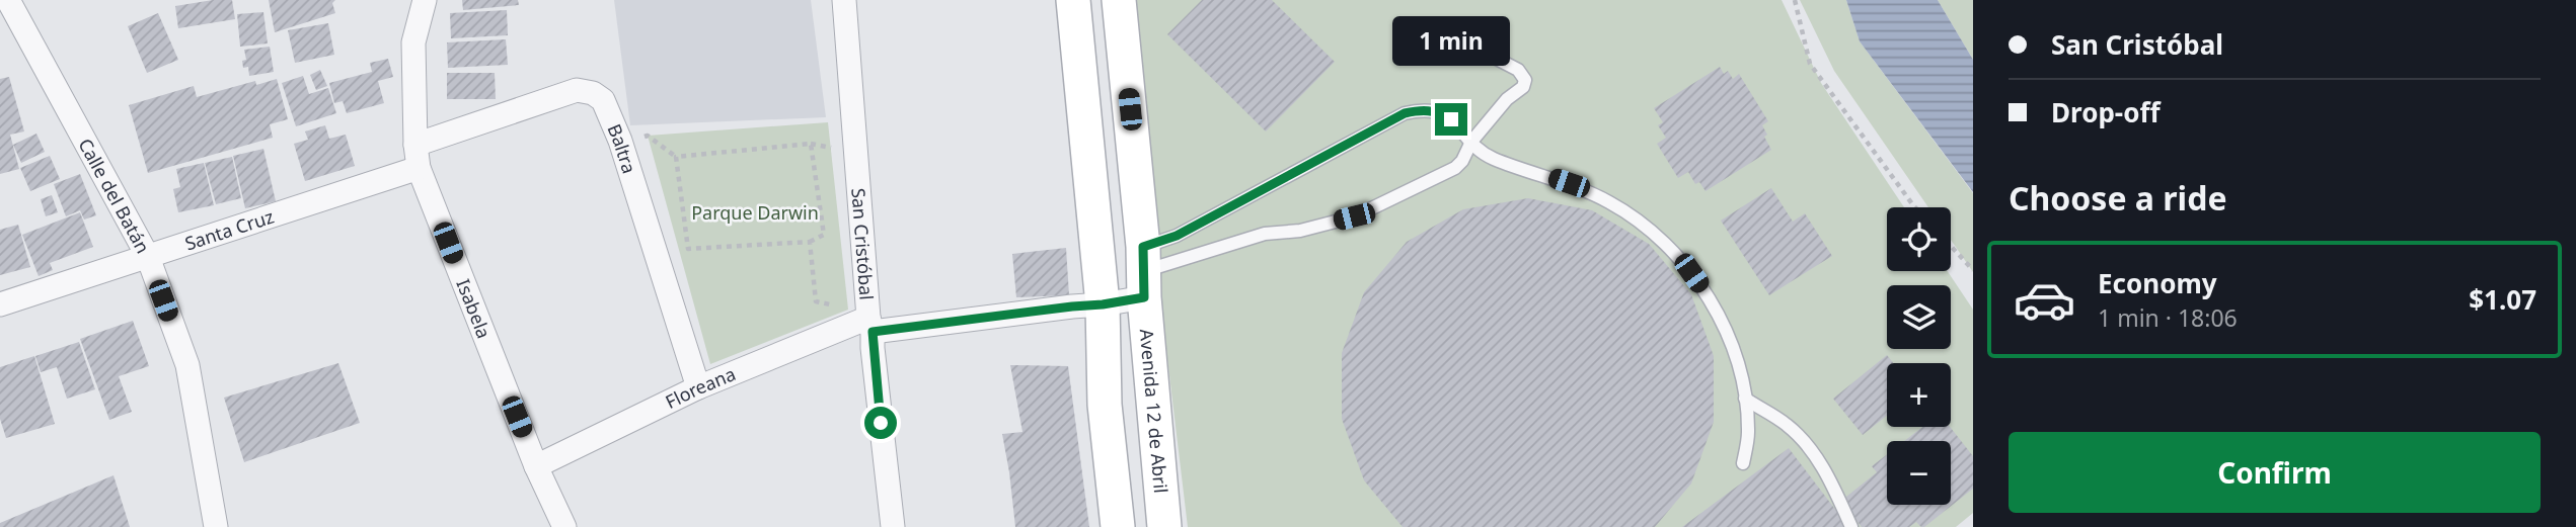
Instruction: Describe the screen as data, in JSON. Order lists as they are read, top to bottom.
{
  "streets": {
    "main road": ["Avenida 12 de Abril"],
    "street": [
      "Baltra",
      "Calle del Batán",
      "Santa Cruz",
      "San Cristóbal",
      "Isabela",
      "Floreana"
    ]
  },
  "crossings": [
    ["Baltra", "Isabela"],
    ["Baltra", "Floreana"],
    ["Calle del Batán", "Santa Cruz"],
    ["Santa Cruz", "Isabela"],
    ["San Cristóbal", "Floreana"],
    ["Isabela", "Floreana"],
    ["Floreana", "Avenida 12 de Abril"]
  ],
  "parks": ["Parque Darwin"],
  "page": {
    "banner": ["San Cristóbal", "Drop-off"],
    "bubble": "1 min",
    "heading": "Choose a ride",
    "map_buttons": ["+", "−"],
    "list": [
      {
        "name": "Economy",
        "note": "1 min · 18:06",
        "value": "$1.07"
      }
    ],
    "buttons": "Confirm"
  }
}
